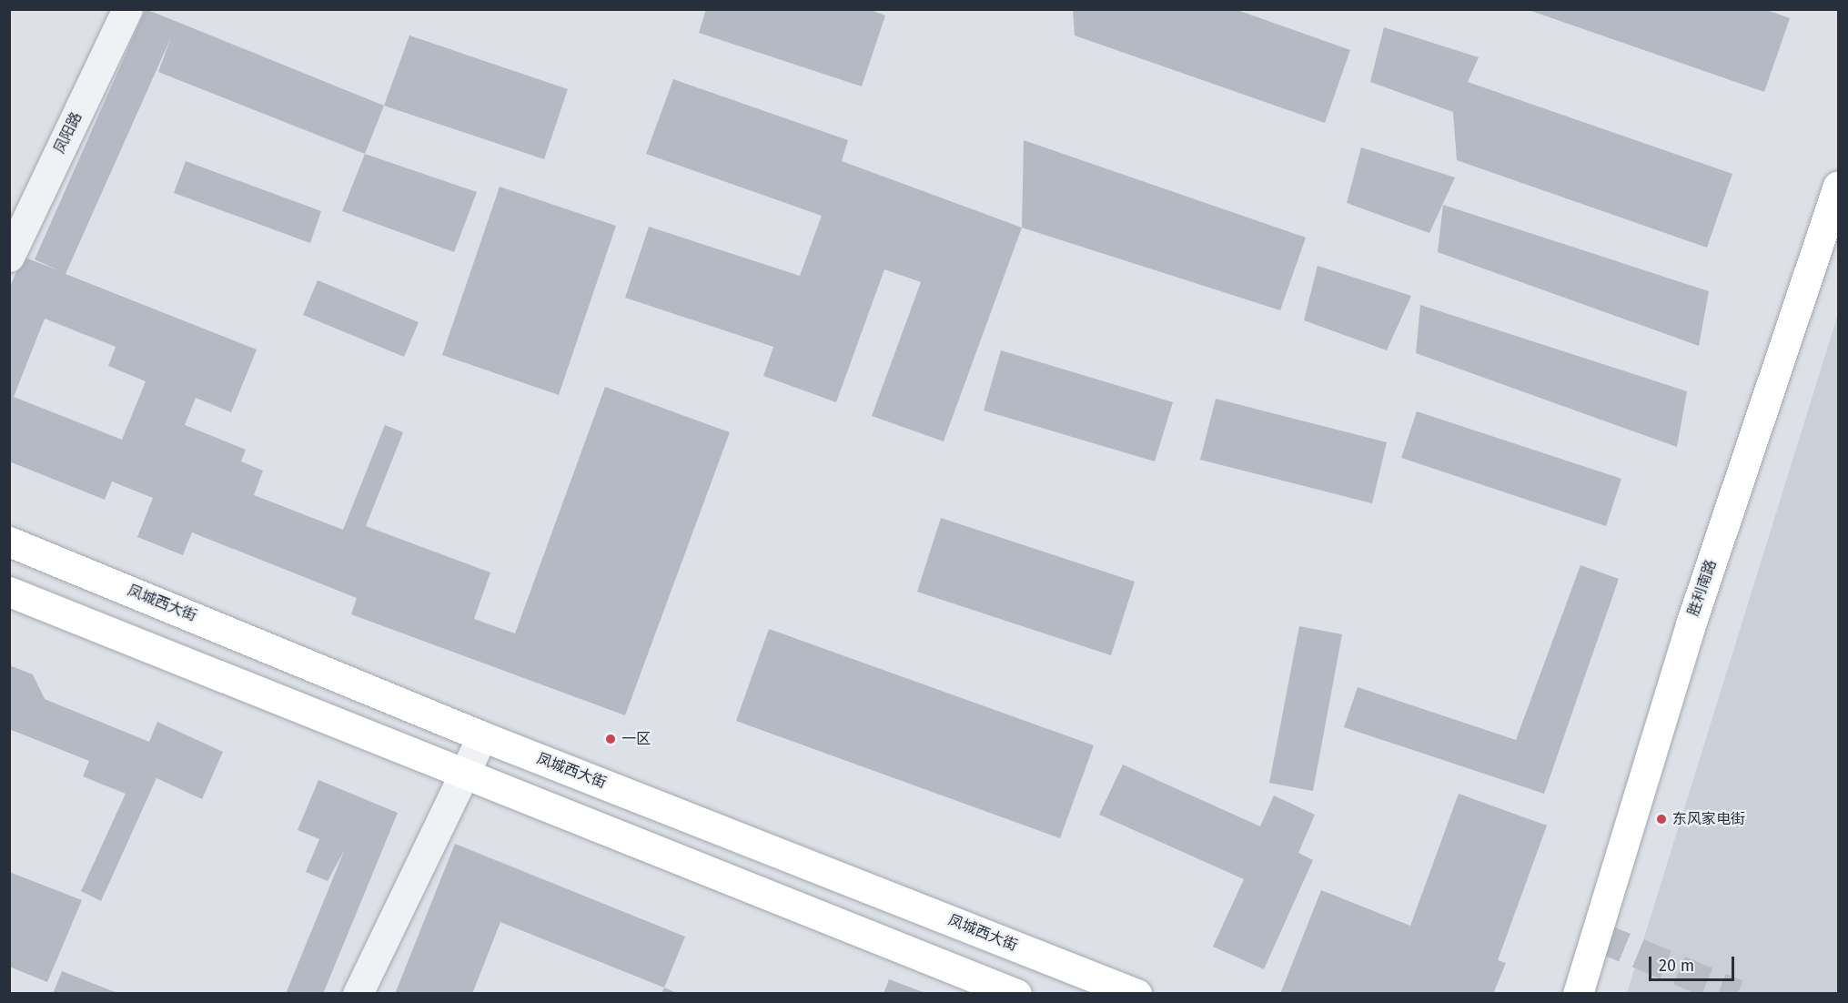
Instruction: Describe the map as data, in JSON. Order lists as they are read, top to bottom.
{
  "streets": {
    "main road": ["胜利南路", "凤城西大街"],
    "street": ["凤阳路"]
  },
  "places": ["一区", "东风家电街"],
  "scale_bar": "20 m"
}
